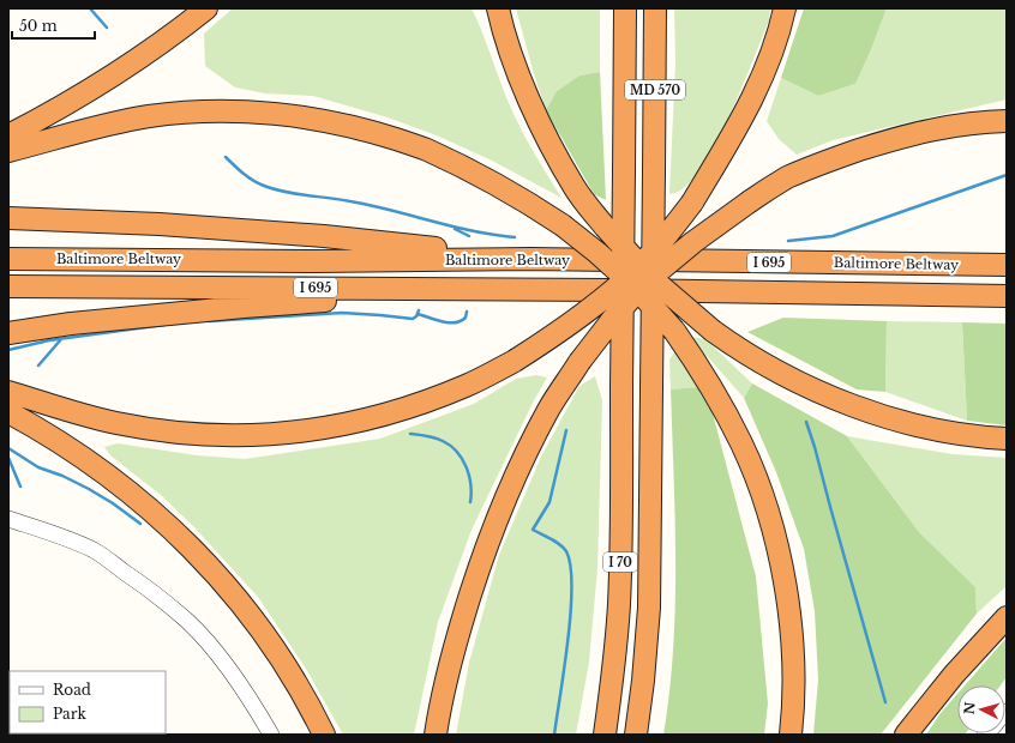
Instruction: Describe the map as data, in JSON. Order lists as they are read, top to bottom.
{
  "streets": {
    "highway": [
      "MD 570",
      "Baltimore Beltway",
      "I 695",
      "I 70"
    ]
  },
  "crossings": [
    ["MD 570", "I 70"]
  ],
  "legend": ["Road", "Park"],
  "scale_bar": "50 m",
  "north": "left"
}
